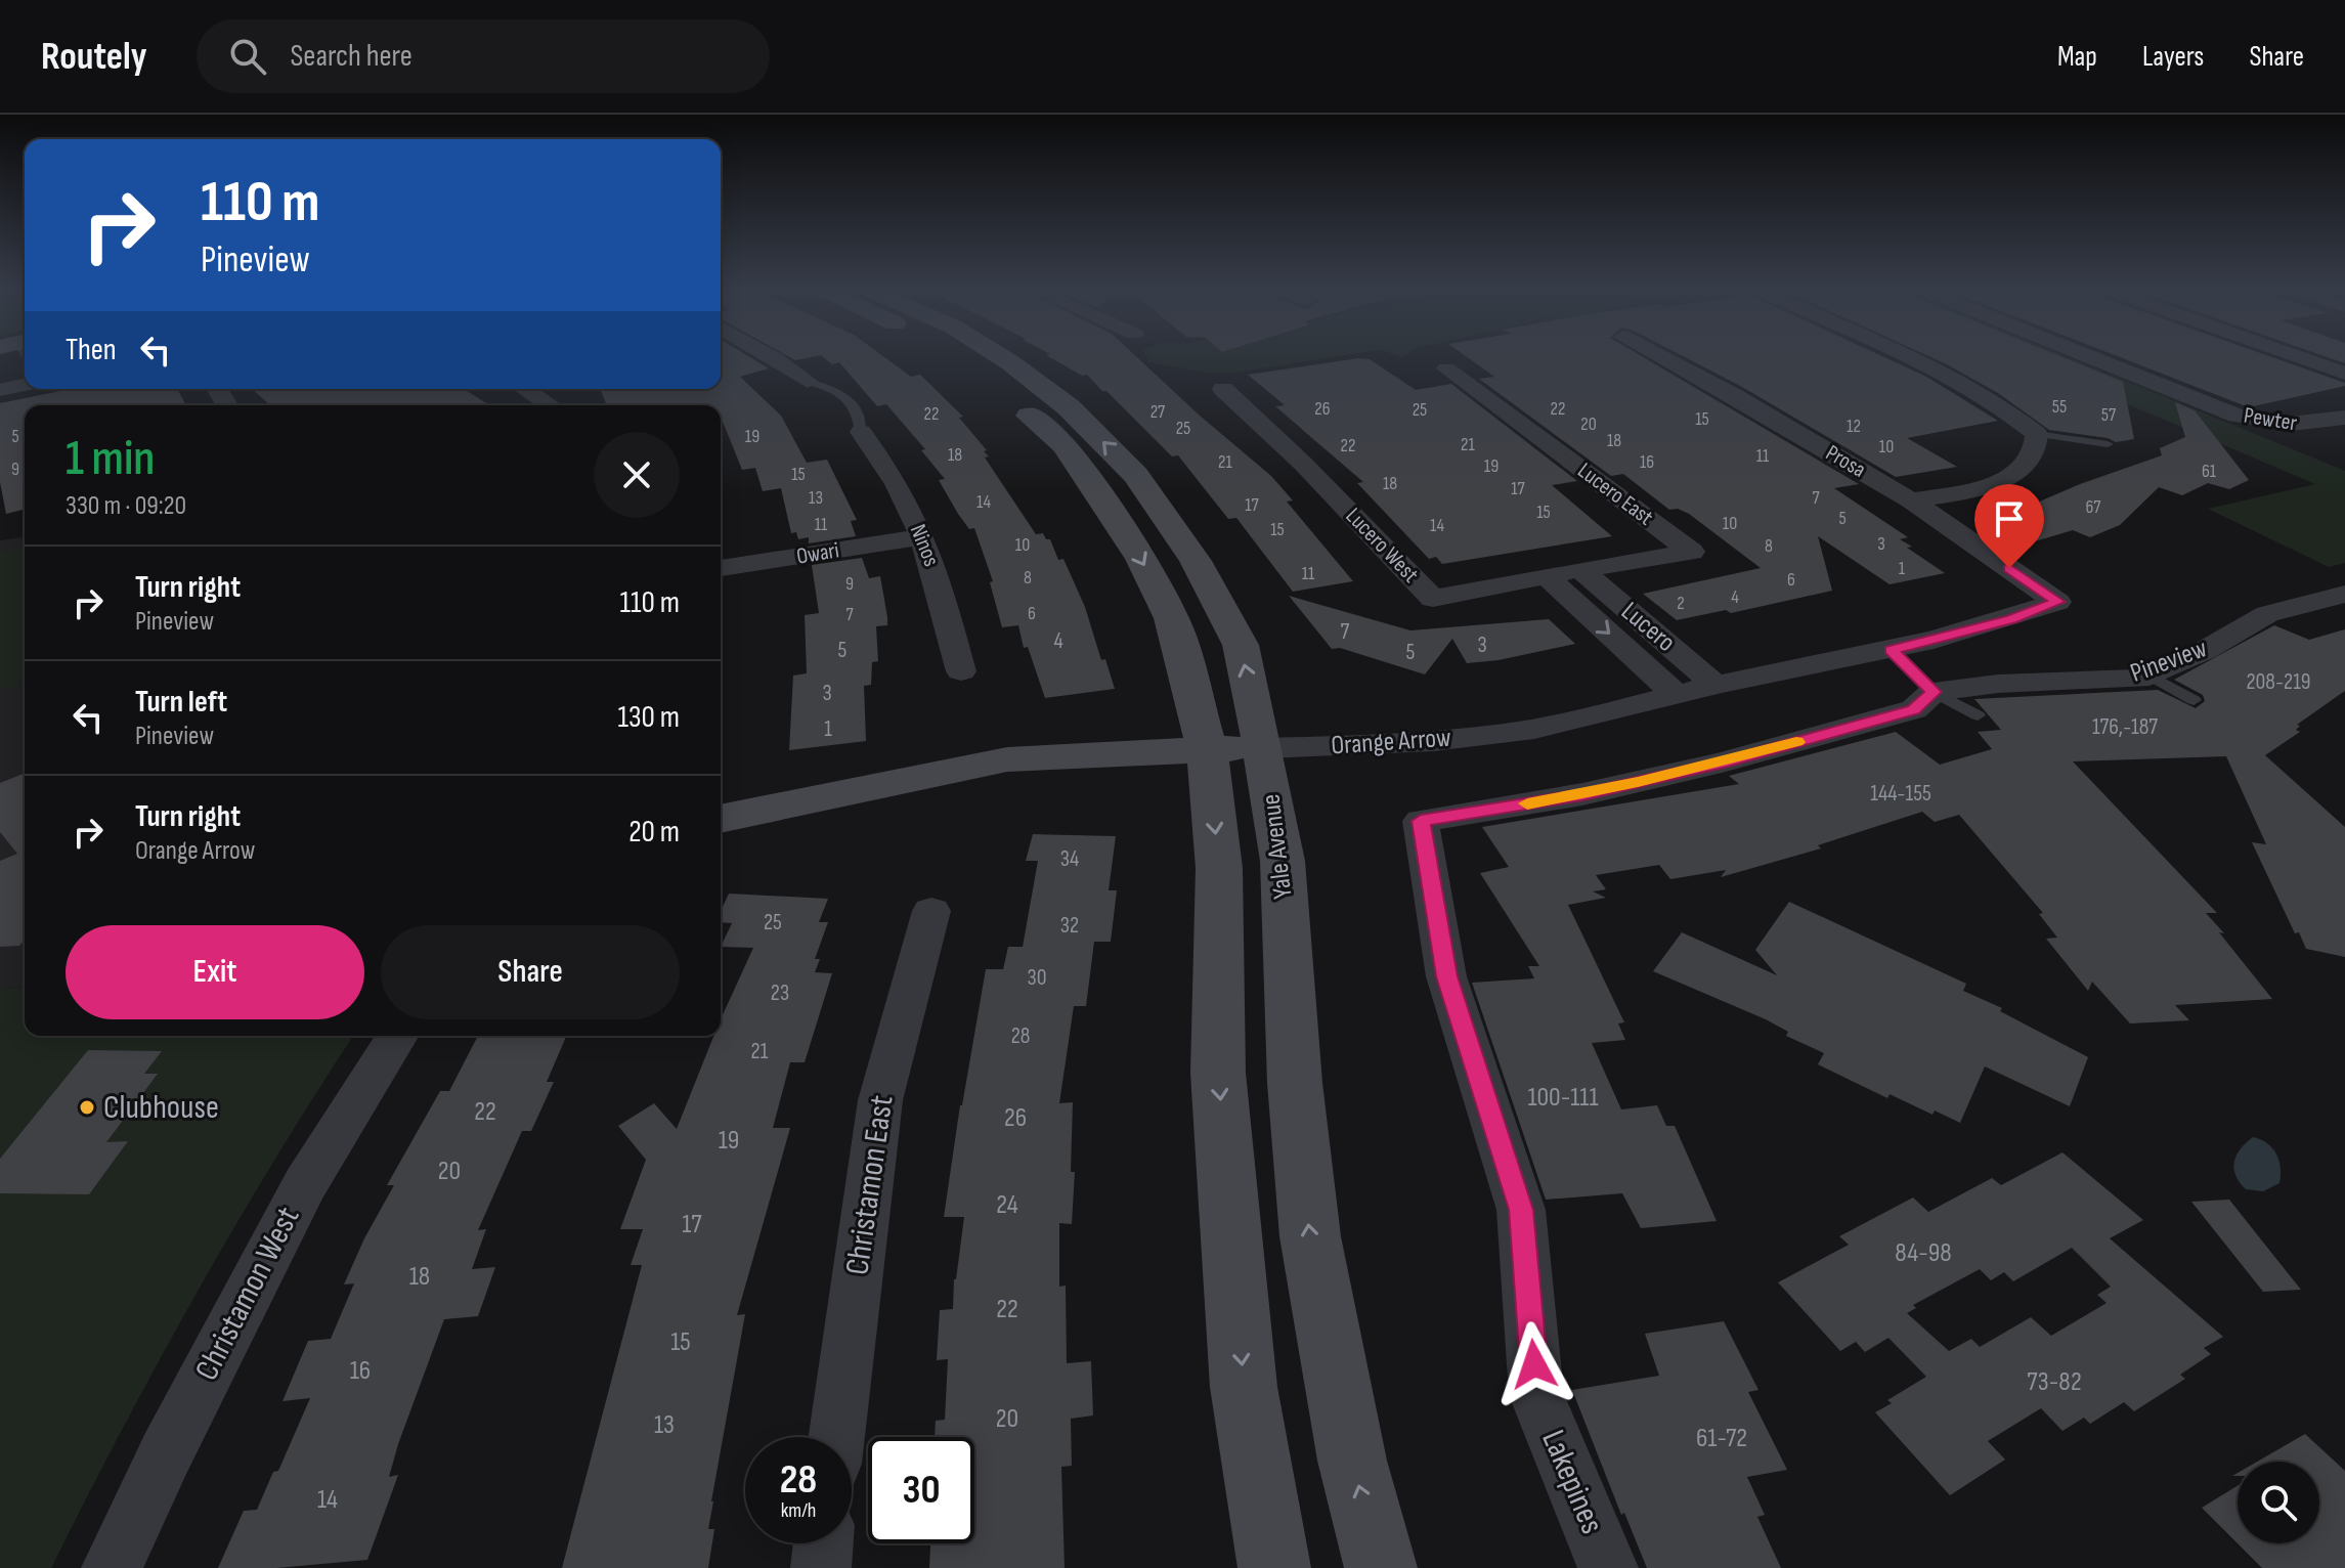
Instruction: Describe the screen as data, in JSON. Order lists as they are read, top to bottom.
{
  "streets": {
    "main road": ["Orange Arrow", "Yale Avenue"],
    "street": [
      "Pewter",
      "Prosa",
      "Lucero East",
      "Ninos",
      "Lucero West",
      "Owari",
      "Lucero",
      "Pineview",
      "Christamon East",
      "Christamon West",
      "Lakepines"
    ]
  },
  "crossings": [
    ["Prosa", "Orange Arrow"],
    ["Lucero East", "Lucero West"],
    ["Lucero East", "Lucero"],
    ["Ninos", "Owari"],
    ["Lucero West", "Lucero"],
    ["Lucero", "Orange Arrow"],
    ["Pineview", "Lakepines"],
    ["Orange Arrow", "Yale Avenue"]
  ],
  "places": ["Clubhouse"],
  "house_numbers": [
    "55",
    "26",
    "22",
    "25",
    "27",
    "22",
    "57",
    "15",
    "20",
    "12",
    "25",
    "5",
    "19",
    "18",
    "21",
    "22",
    "10",
    "18",
    "11",
    "21",
    "16",
    "19",
    "9",
    "61",
    "15",
    "18",
    "17",
    "13",
    "7",
    "14",
    "17",
    "67",
    "15",
    "5",
    "10",
    "11",
    "14",
    "15",
    "3",
    "10",
    "8",
    "1",
    "11",
    "8",
    "6",
    "9",
    "4",
    "2",
    "6",
    "7",
    "7",
    "4",
    "3",
    "5",
    "5",
    "208-219",
    "3",
    "176,-187",
    "1",
    "144-155",
    "34",
    "25",
    "32",
    "30",
    "23",
    "28",
    "21",
    "100-111",
    "22",
    "26",
    "19",
    "20",
    "24",
    "17",
    "84-98",
    "18",
    "22",
    "15",
    "16",
    "73-82",
    "20",
    "13",
    "61-72",
    "14"
  ],
  "page": {
    "header": "Routely",
    "search": "Search here",
    "nav": ["Map", "Layers", "Share"],
    "turn": ["110 m", "Pineview"],
    "then": "Then",
    "heading": ["1 min", "330 m · 09:20"],
    "list": [
      {
        "name": "Turn right",
        "note": "Pineview",
        "value": "110 m"
      },
      {
        "name": "Turn left",
        "note": "Pineview",
        "value": "130 m"
      },
      {
        "name": "Turn right",
        "note": "Orange Arrow",
        "value": "20 m"
      }
    ],
    "buttons": ["Exit", "Share"],
    "speed": "28 km/h",
    "limit": "30"
  }
}
